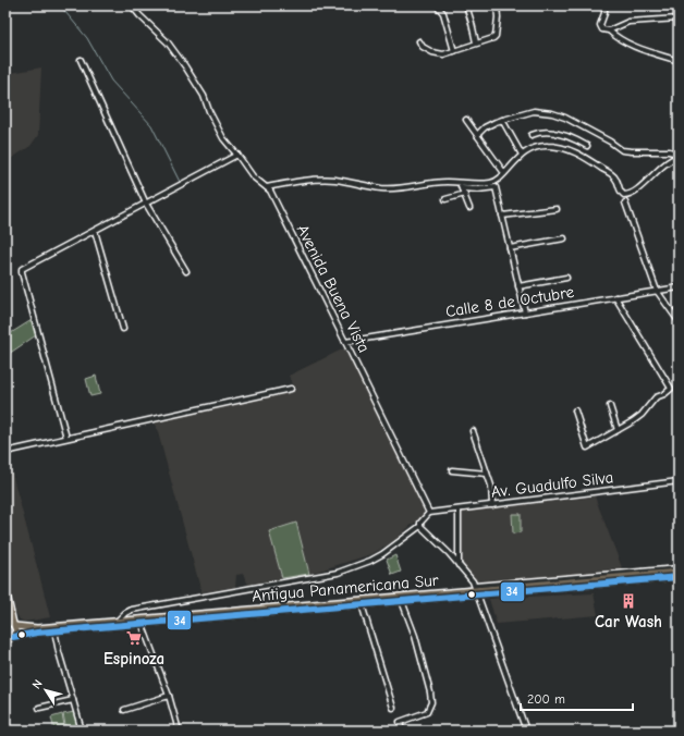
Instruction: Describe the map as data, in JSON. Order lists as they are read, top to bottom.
{
  "streets": {
    "main road": ["Antigua Panamericana Sur"],
    "street": ["Avenida Buena Vista", "Calle 8 de Octubre", "Av. Guadulfo Silva"]
  },
  "crossings": [
    ["Avenida Buena Vista", "Calle 8 de Octubre"],
    ["Avenida Buena Vista", "Av. Guadulfo Silva"]
  ],
  "places": {
    "building": ["Car Wash"],
    "supermarket": ["Espinoza"]
  },
  "lines": ["transit line 34"],
  "scale_bar": "200 m",
  "north": "top left"
}
